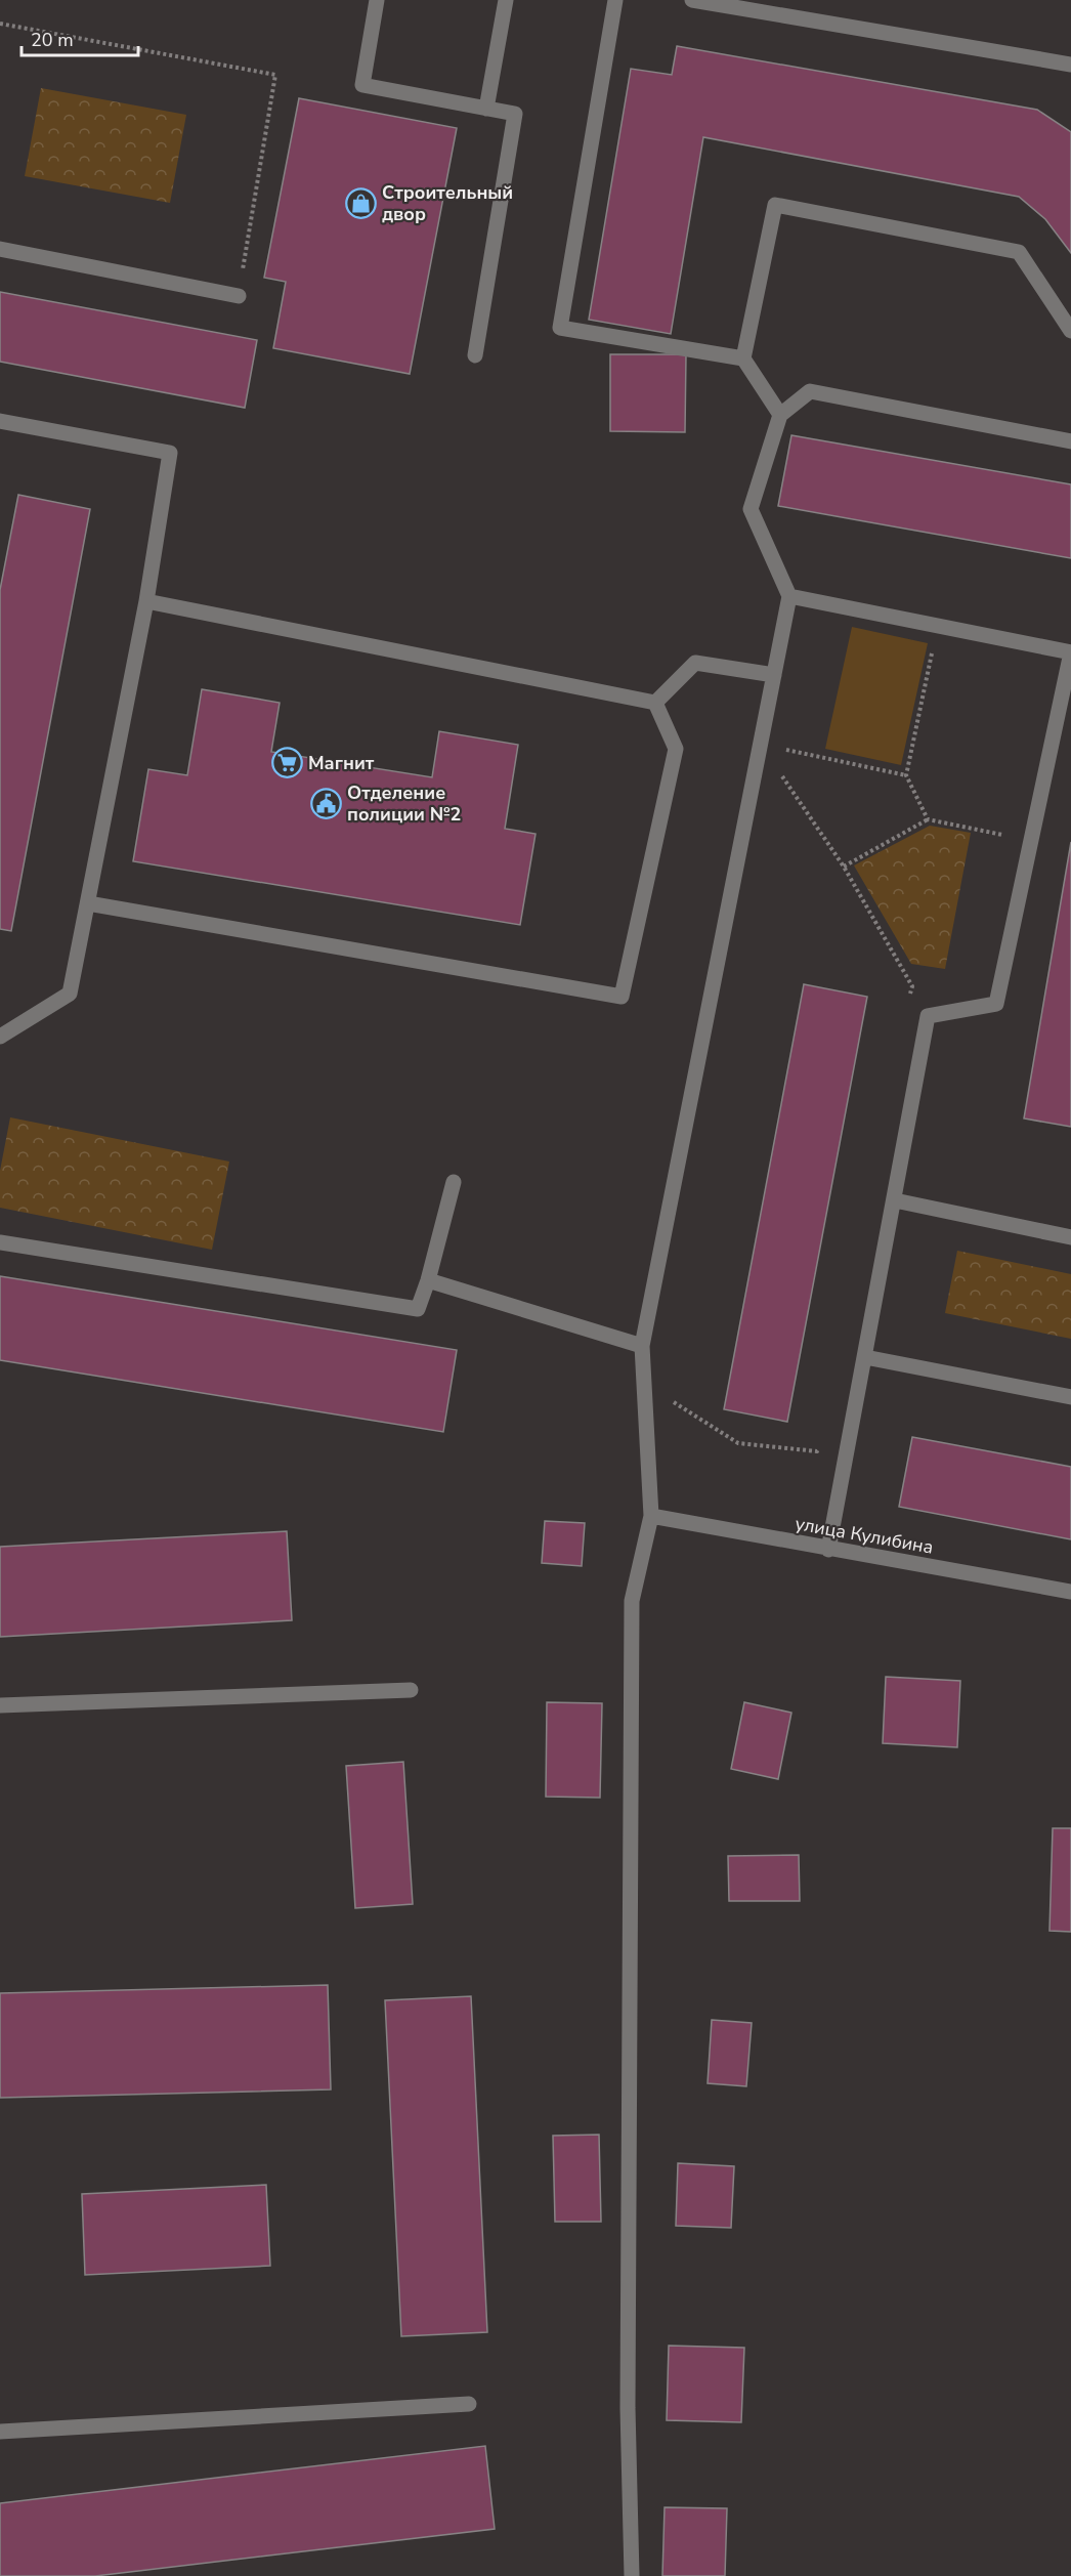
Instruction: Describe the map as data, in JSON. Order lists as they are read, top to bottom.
{
  "streets": {
    "street": ["улица Кулибина"]
  },
  "places": {
    "shop": ["Строительный двор"],
    "supermarket": ["Магнит"],
    "public building": ["Отделение полиции №2"]
  },
  "scale_bar": "20 m"
}
